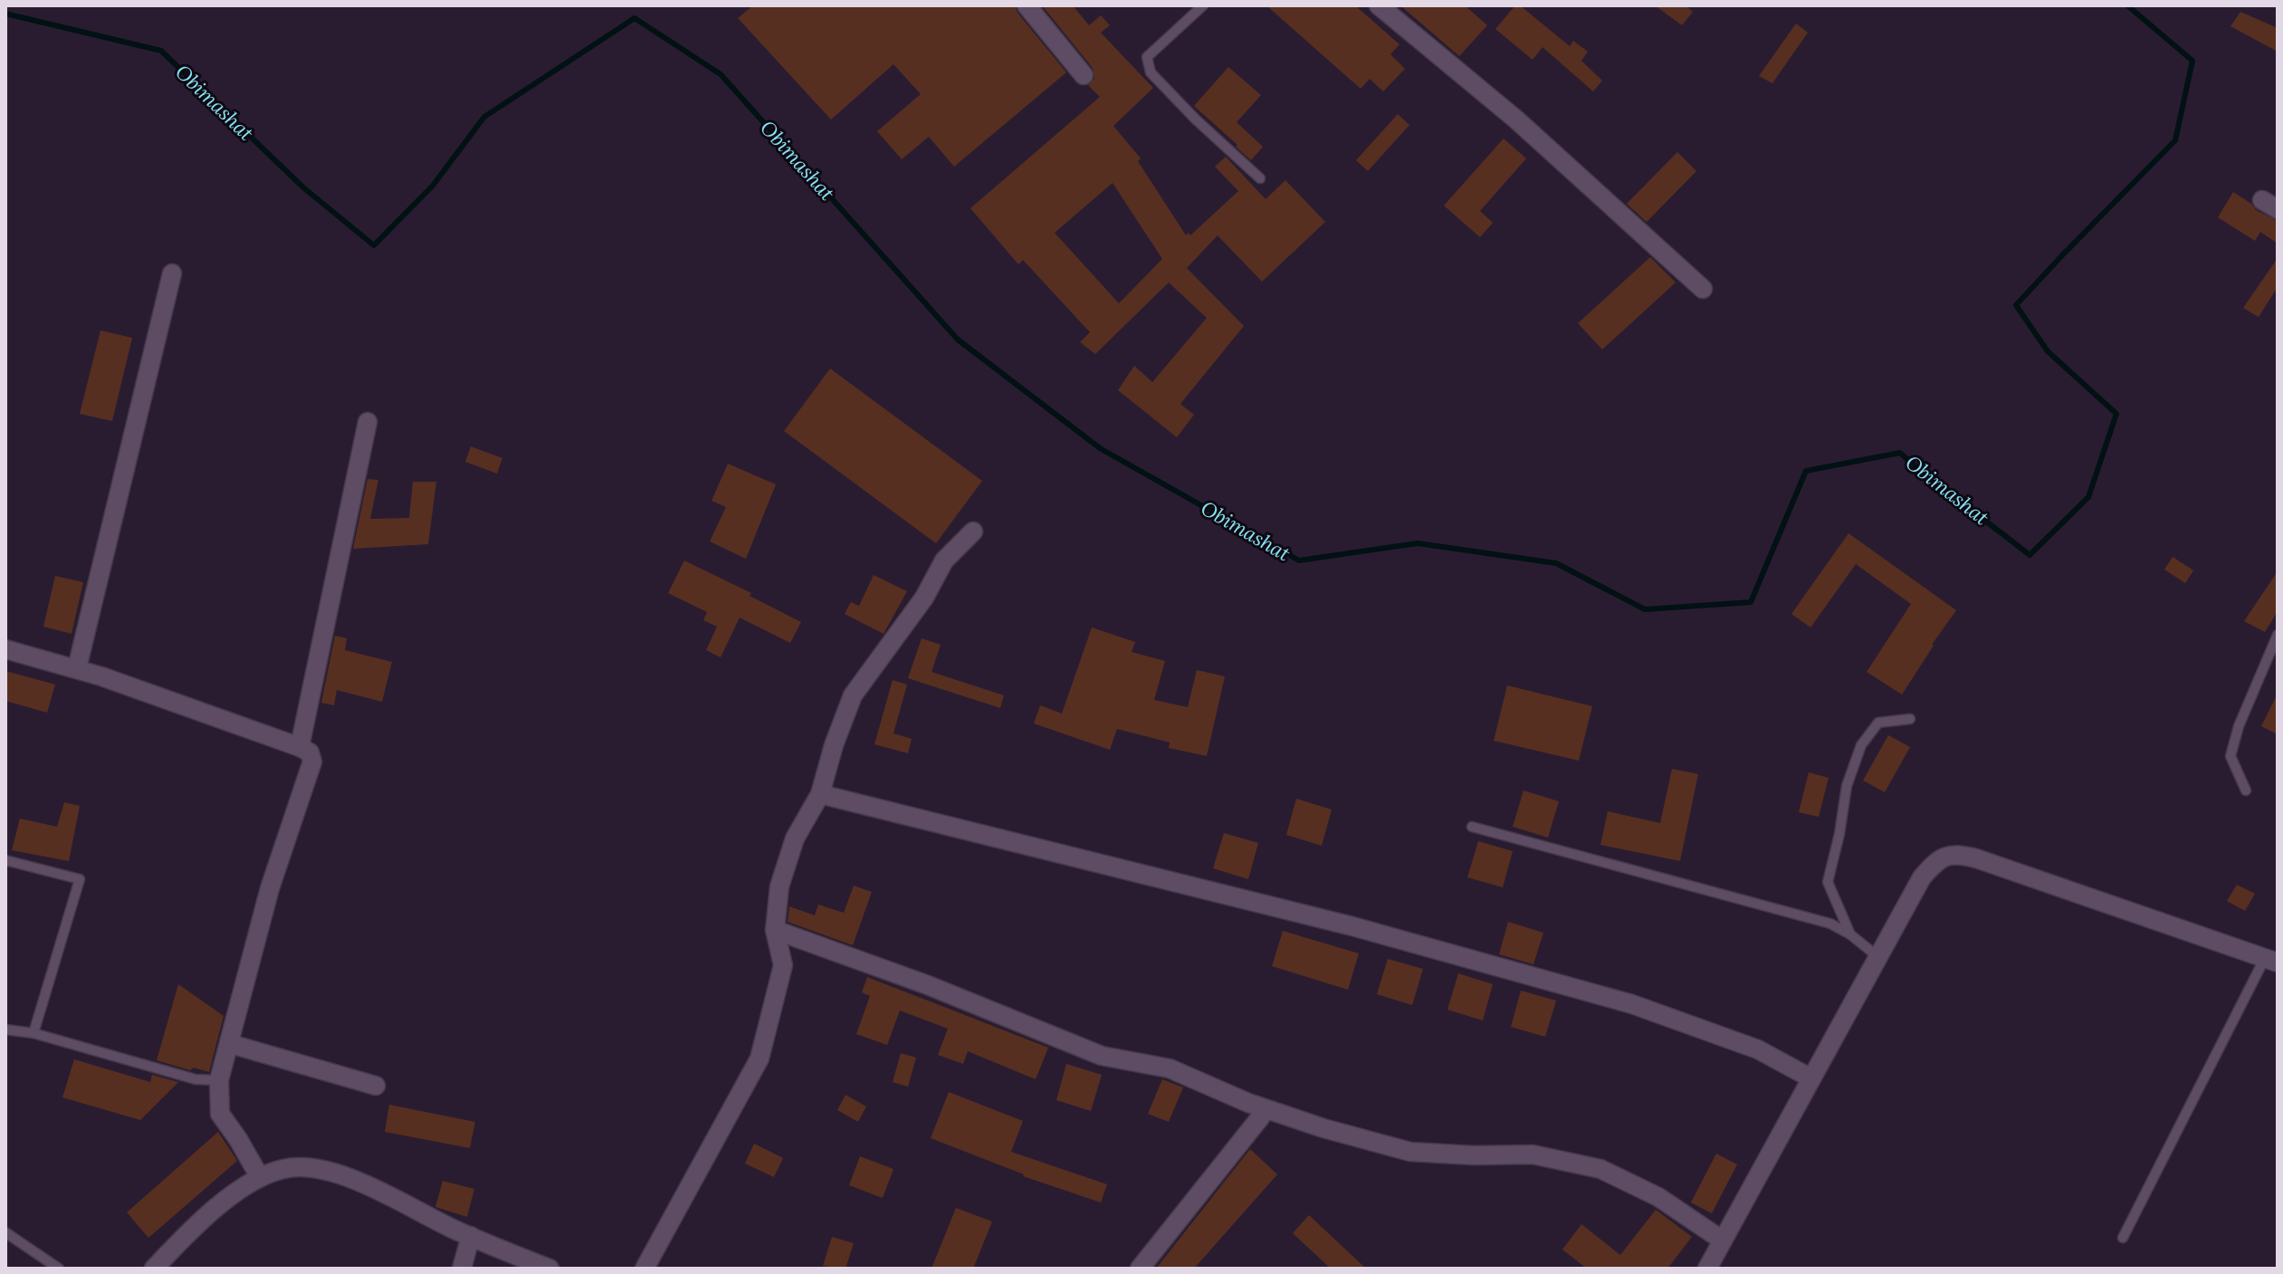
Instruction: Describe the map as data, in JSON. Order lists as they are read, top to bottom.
{
  "water": ["Obimashat"]
}
